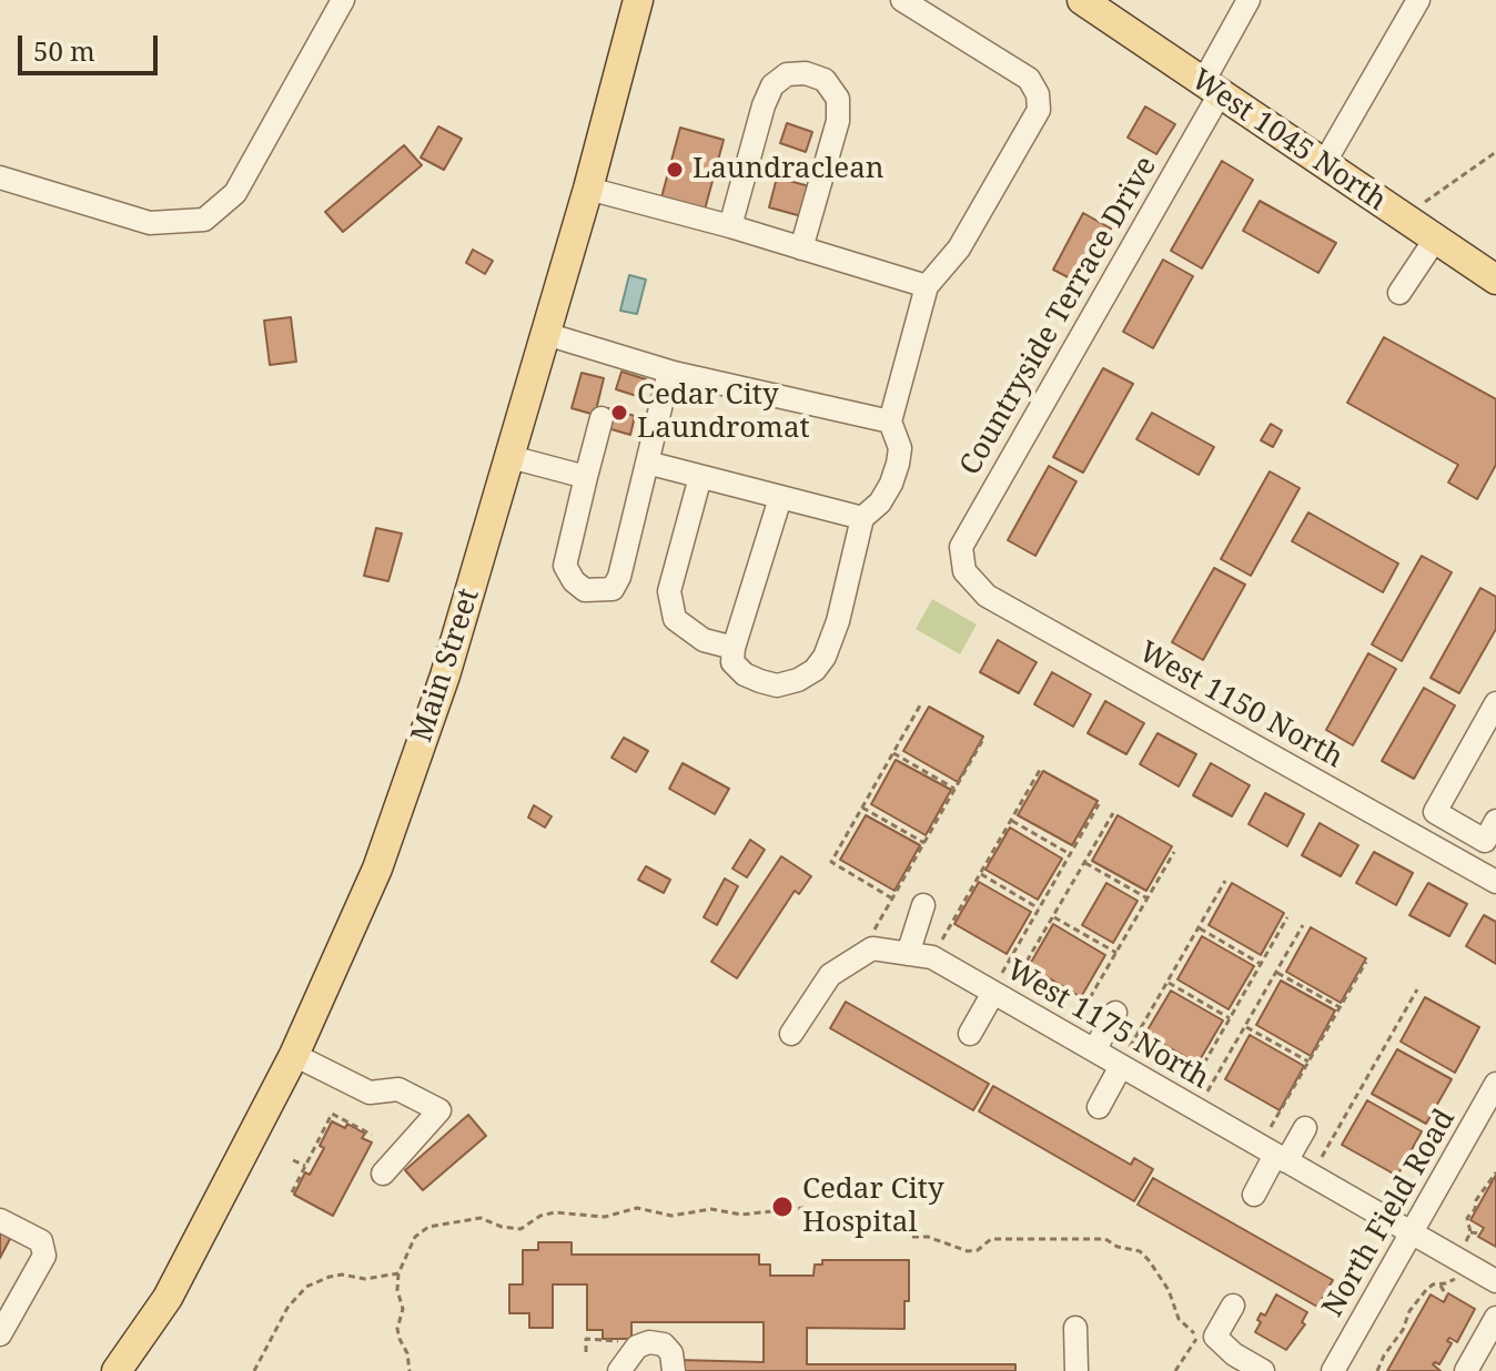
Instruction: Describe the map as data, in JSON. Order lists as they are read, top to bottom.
{
  "streets": {
    "main road": ["West 1045 North", "Main Street"],
    "street": [
      "Countryside Terrace Drive",
      "West 1150 North",
      "West 1175 North",
      "North Field Road"
    ]
  },
  "crossings": [
    ["West 1045 North", "Countryside Terrace Drive"],
    ["Countryside Terrace Drive", "West 1150 North"],
    ["West 1175 North", "North Field Road"]
  ],
  "places": ["Laundraclean", "Cedar City Laundromat", "Cedar City Hospital"],
  "scale_bar": "50 m"
}
